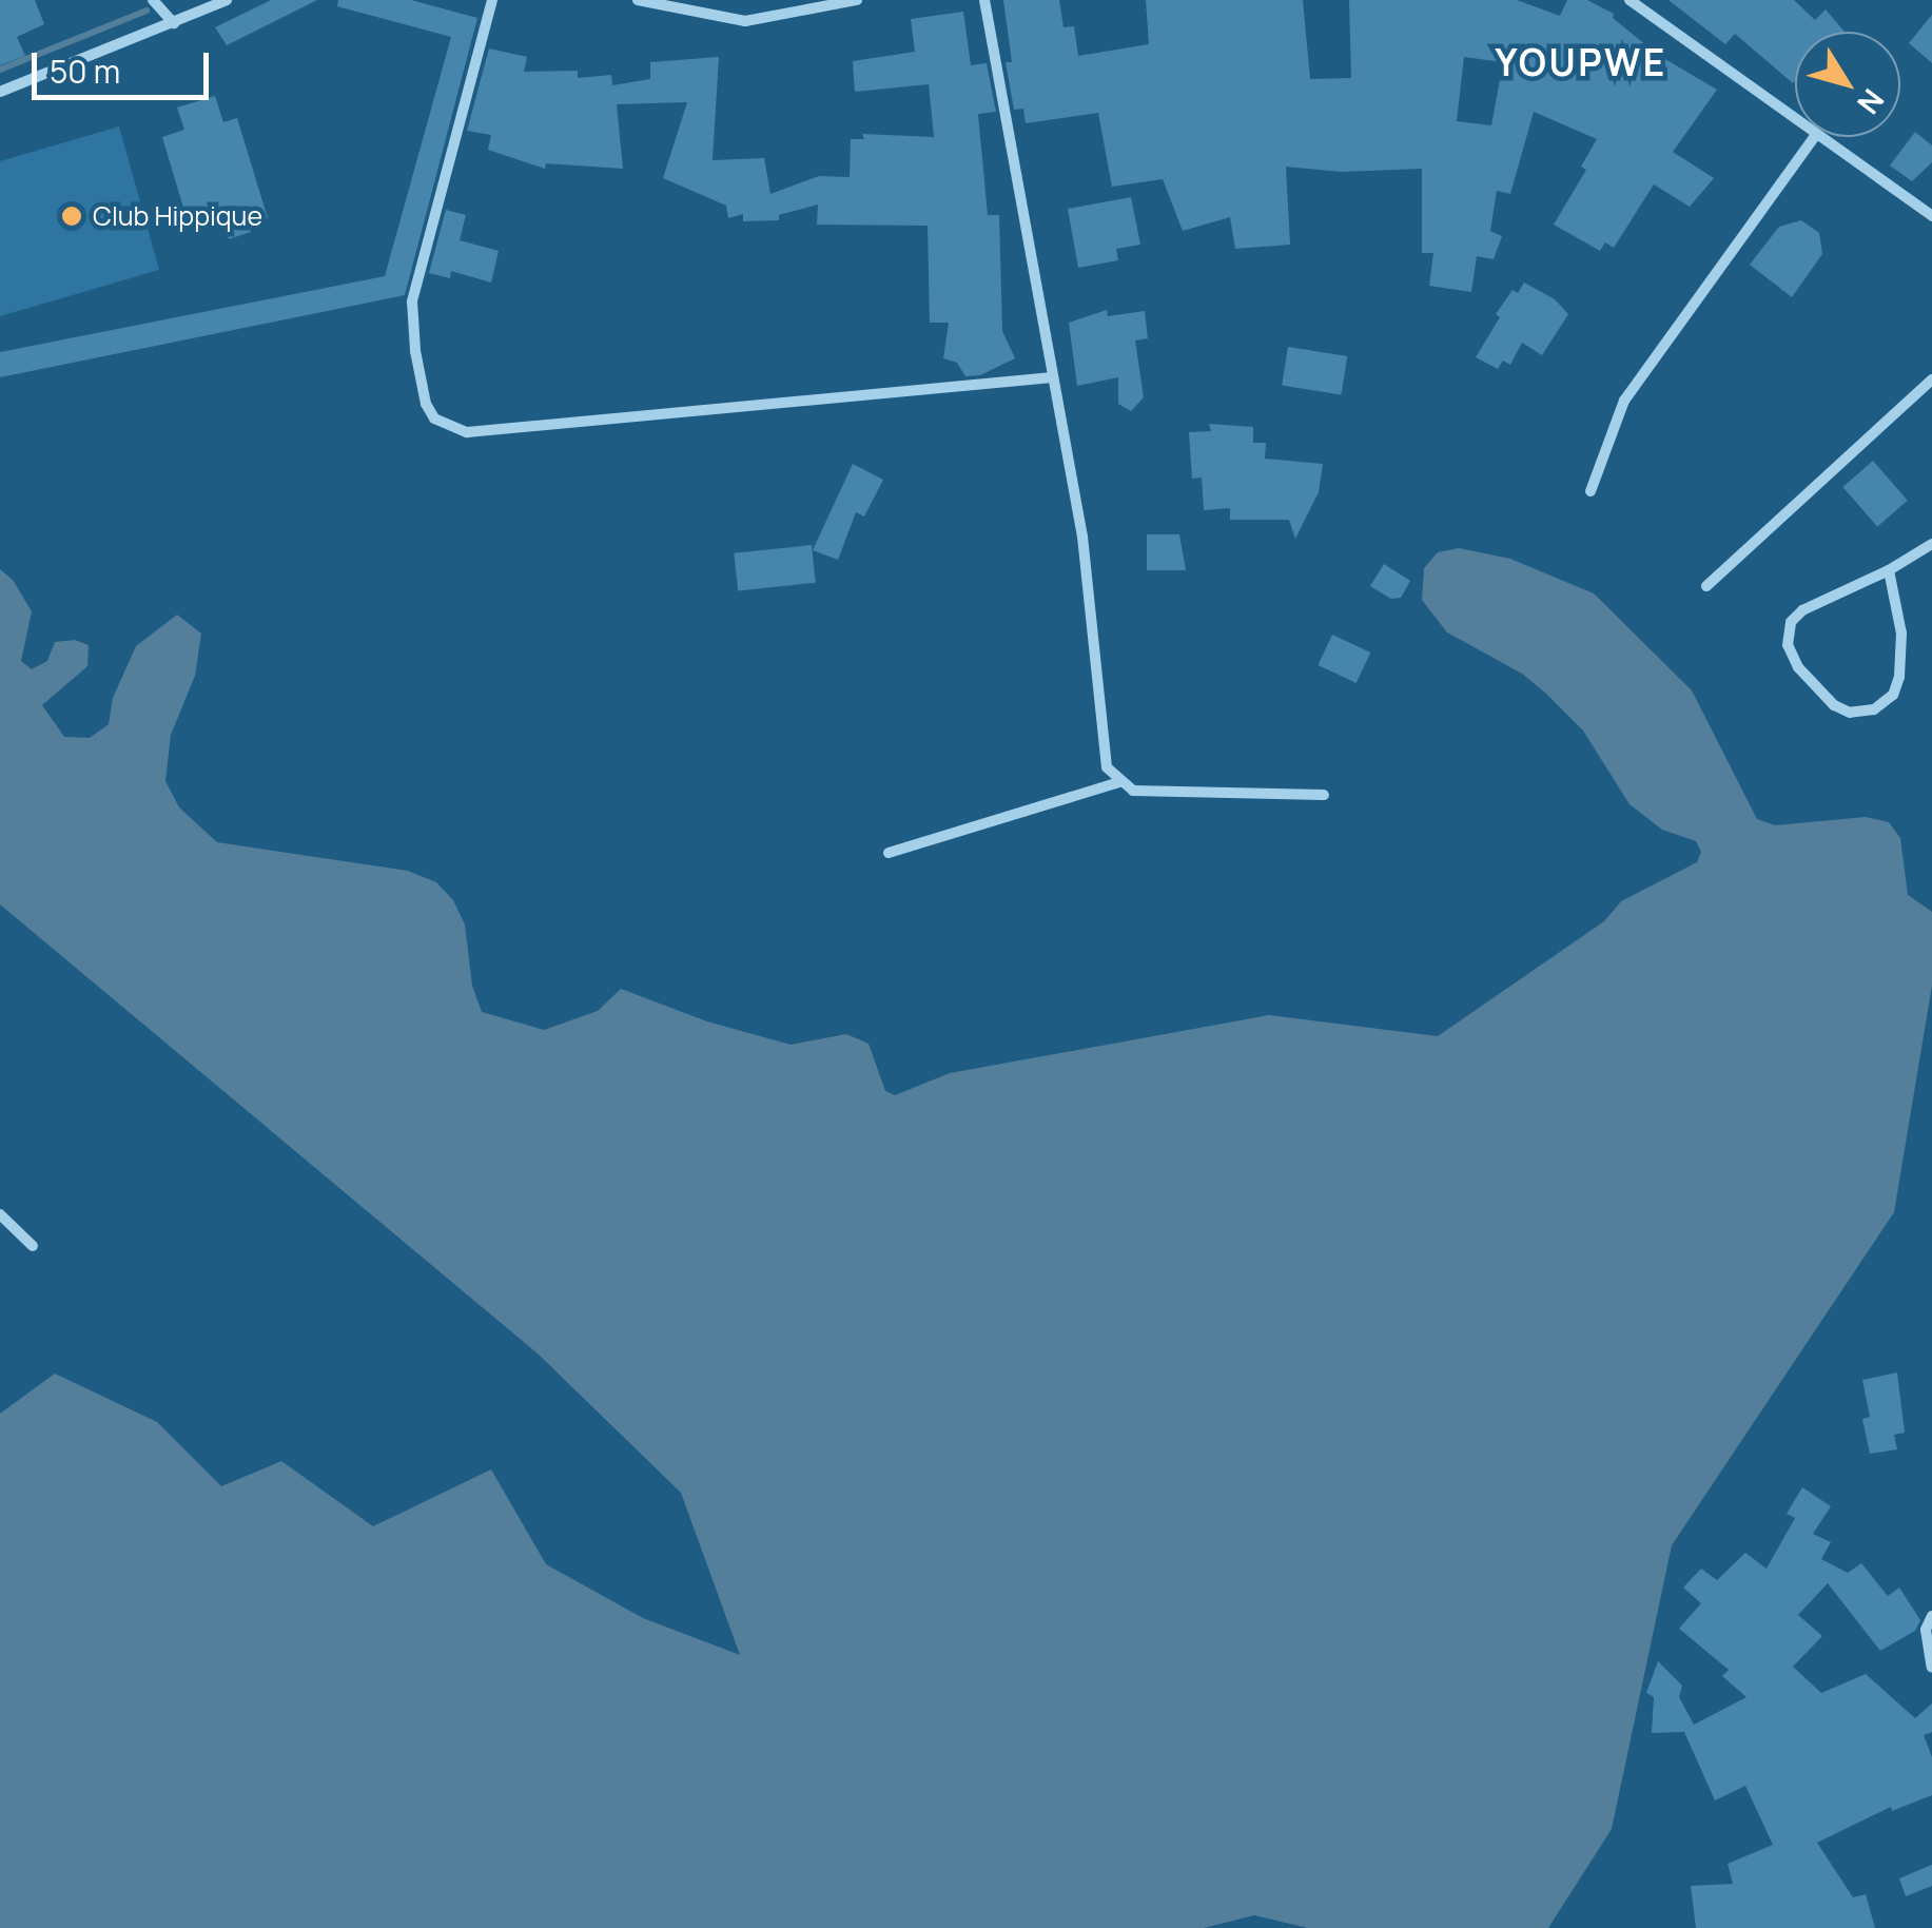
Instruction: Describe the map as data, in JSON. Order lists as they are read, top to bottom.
{
  "districts": ["YOUPWE"],
  "places": ["Club Hippique"],
  "scale_bar": "50 m",
  "north": "bottom right"
}
